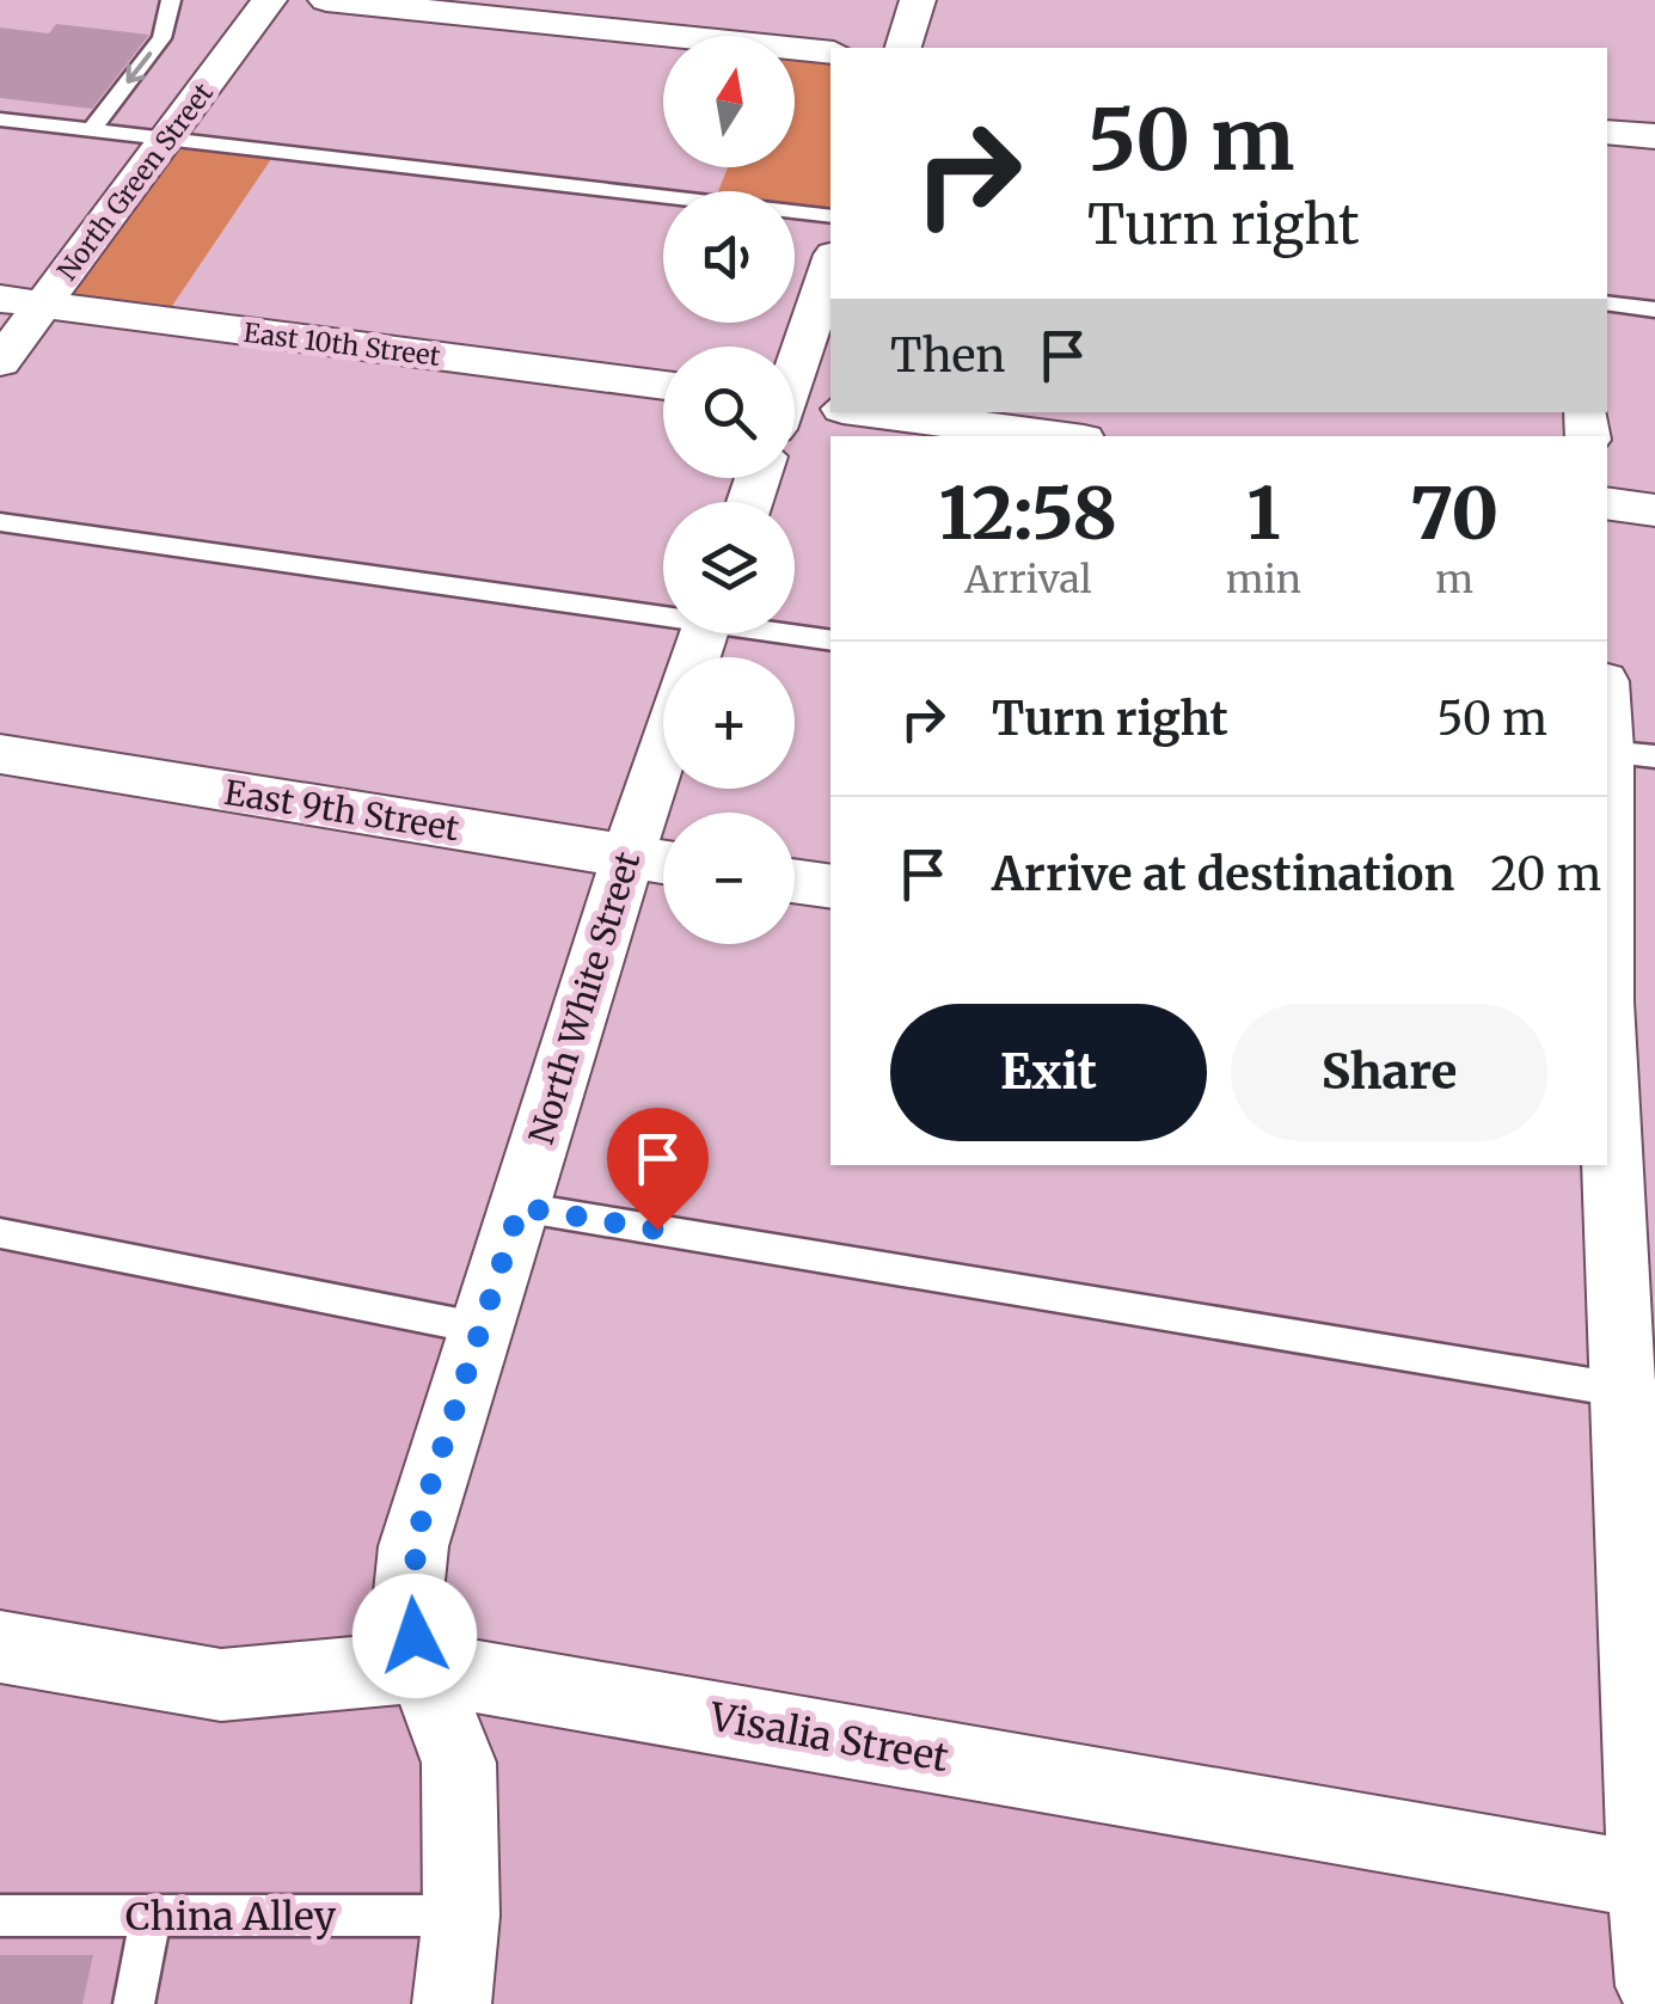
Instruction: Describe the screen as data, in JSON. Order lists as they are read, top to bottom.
{
  "streets": {
    "street": [
      "North Green Street",
      "East 10th Street",
      "East 9th Street",
      "North White Street",
      "Visalia Street"
    ],
    "lane": ["China Alley"]
  },
  "crossings": [
    ["North Green Street", "East 10th Street"],
    ["East 9th Street", "North White Street"],
    ["North White Street", "Visalia Street"],
    ["North White Street", "China Alley"]
  ],
  "north": "top",
  "page": {
    "map_buttons": ["+", "−"],
    "turn": ["50 m", "Turn right"],
    "then": "Then",
    "eta": [
      "12:58",
      "Arrival",
      "1",
      "min",
      "70",
      "m"
    ],
    "list": [
      {
        "name": "Turn right",
        "value": "50 m"
      },
      {
        "name": "Arrive at destination",
        "value": "20 m"
      }
    ],
    "buttons": ["Exit", "Share"]
  }
}
